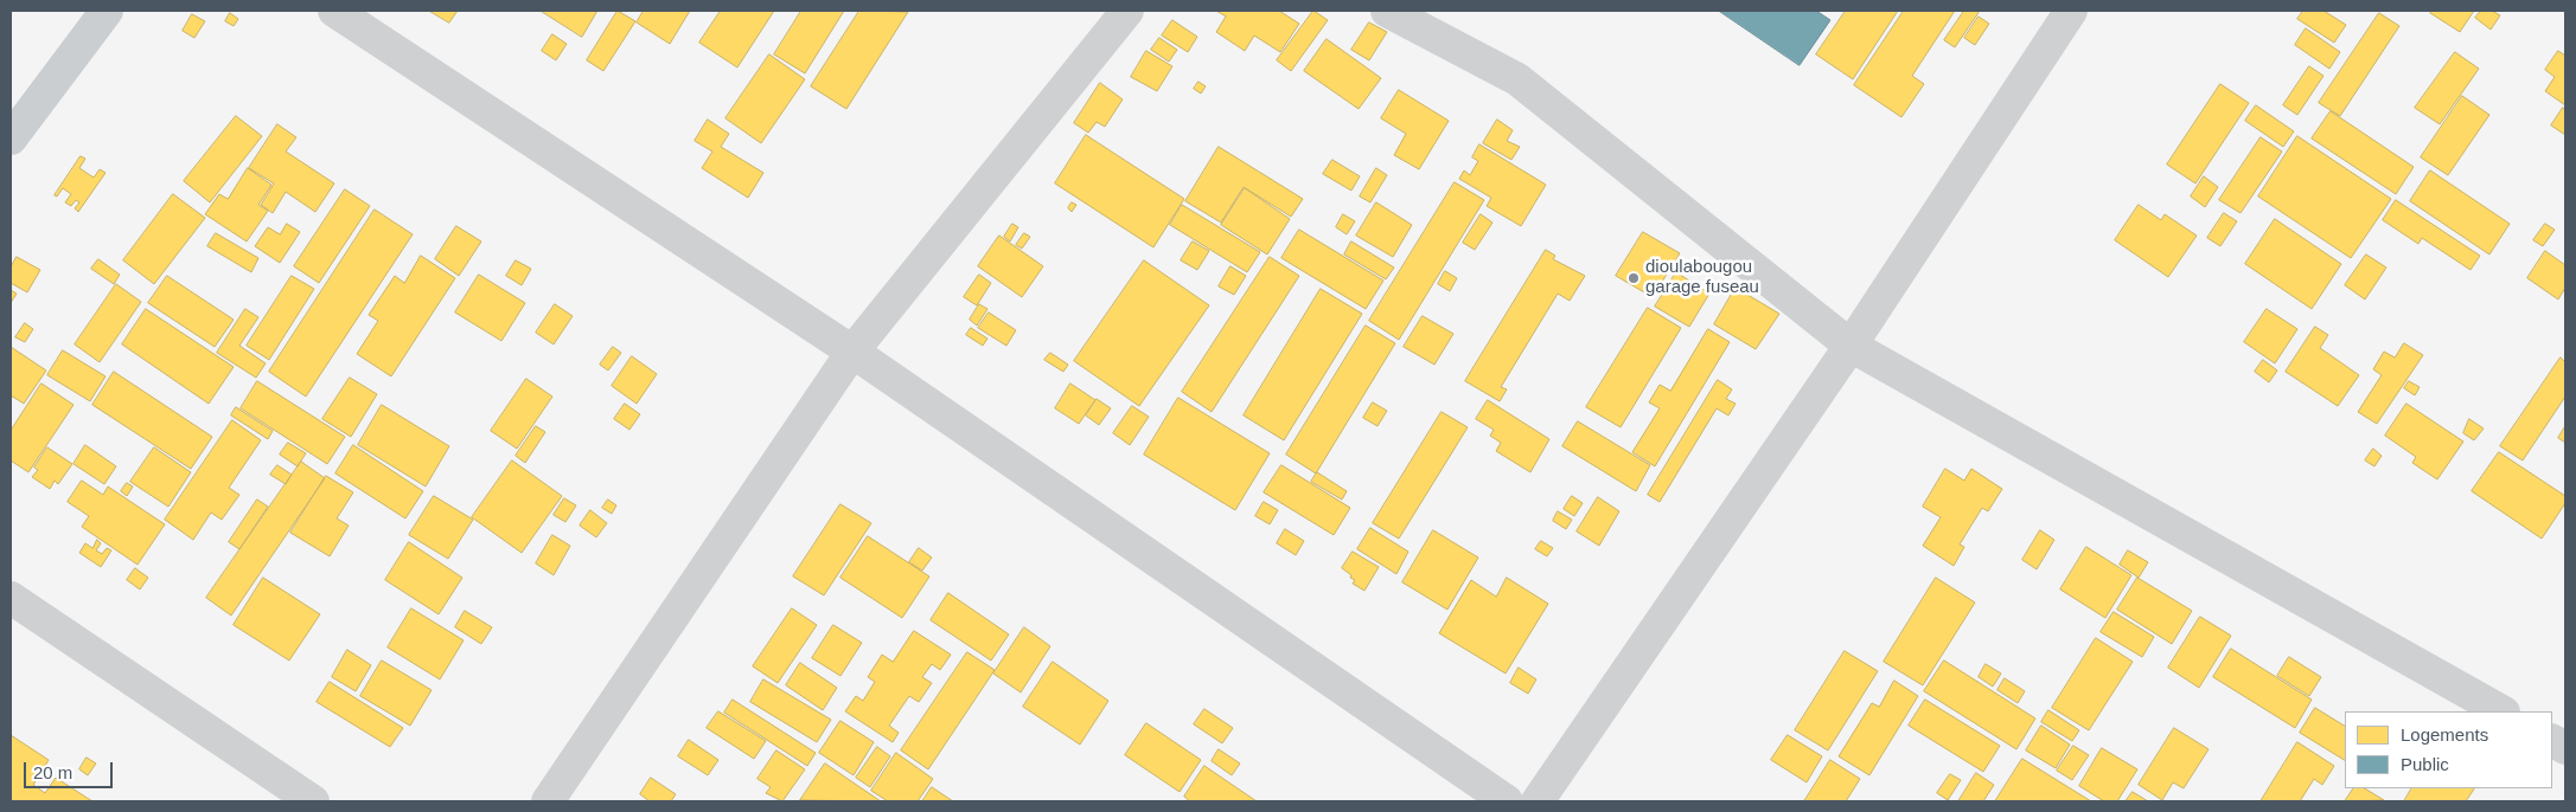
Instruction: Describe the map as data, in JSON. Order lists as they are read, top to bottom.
{
  "places": ["dioulabougou garage fuseau"],
  "legend": ["Logements", "Public"],
  "scale_bar": "20 m"
}
